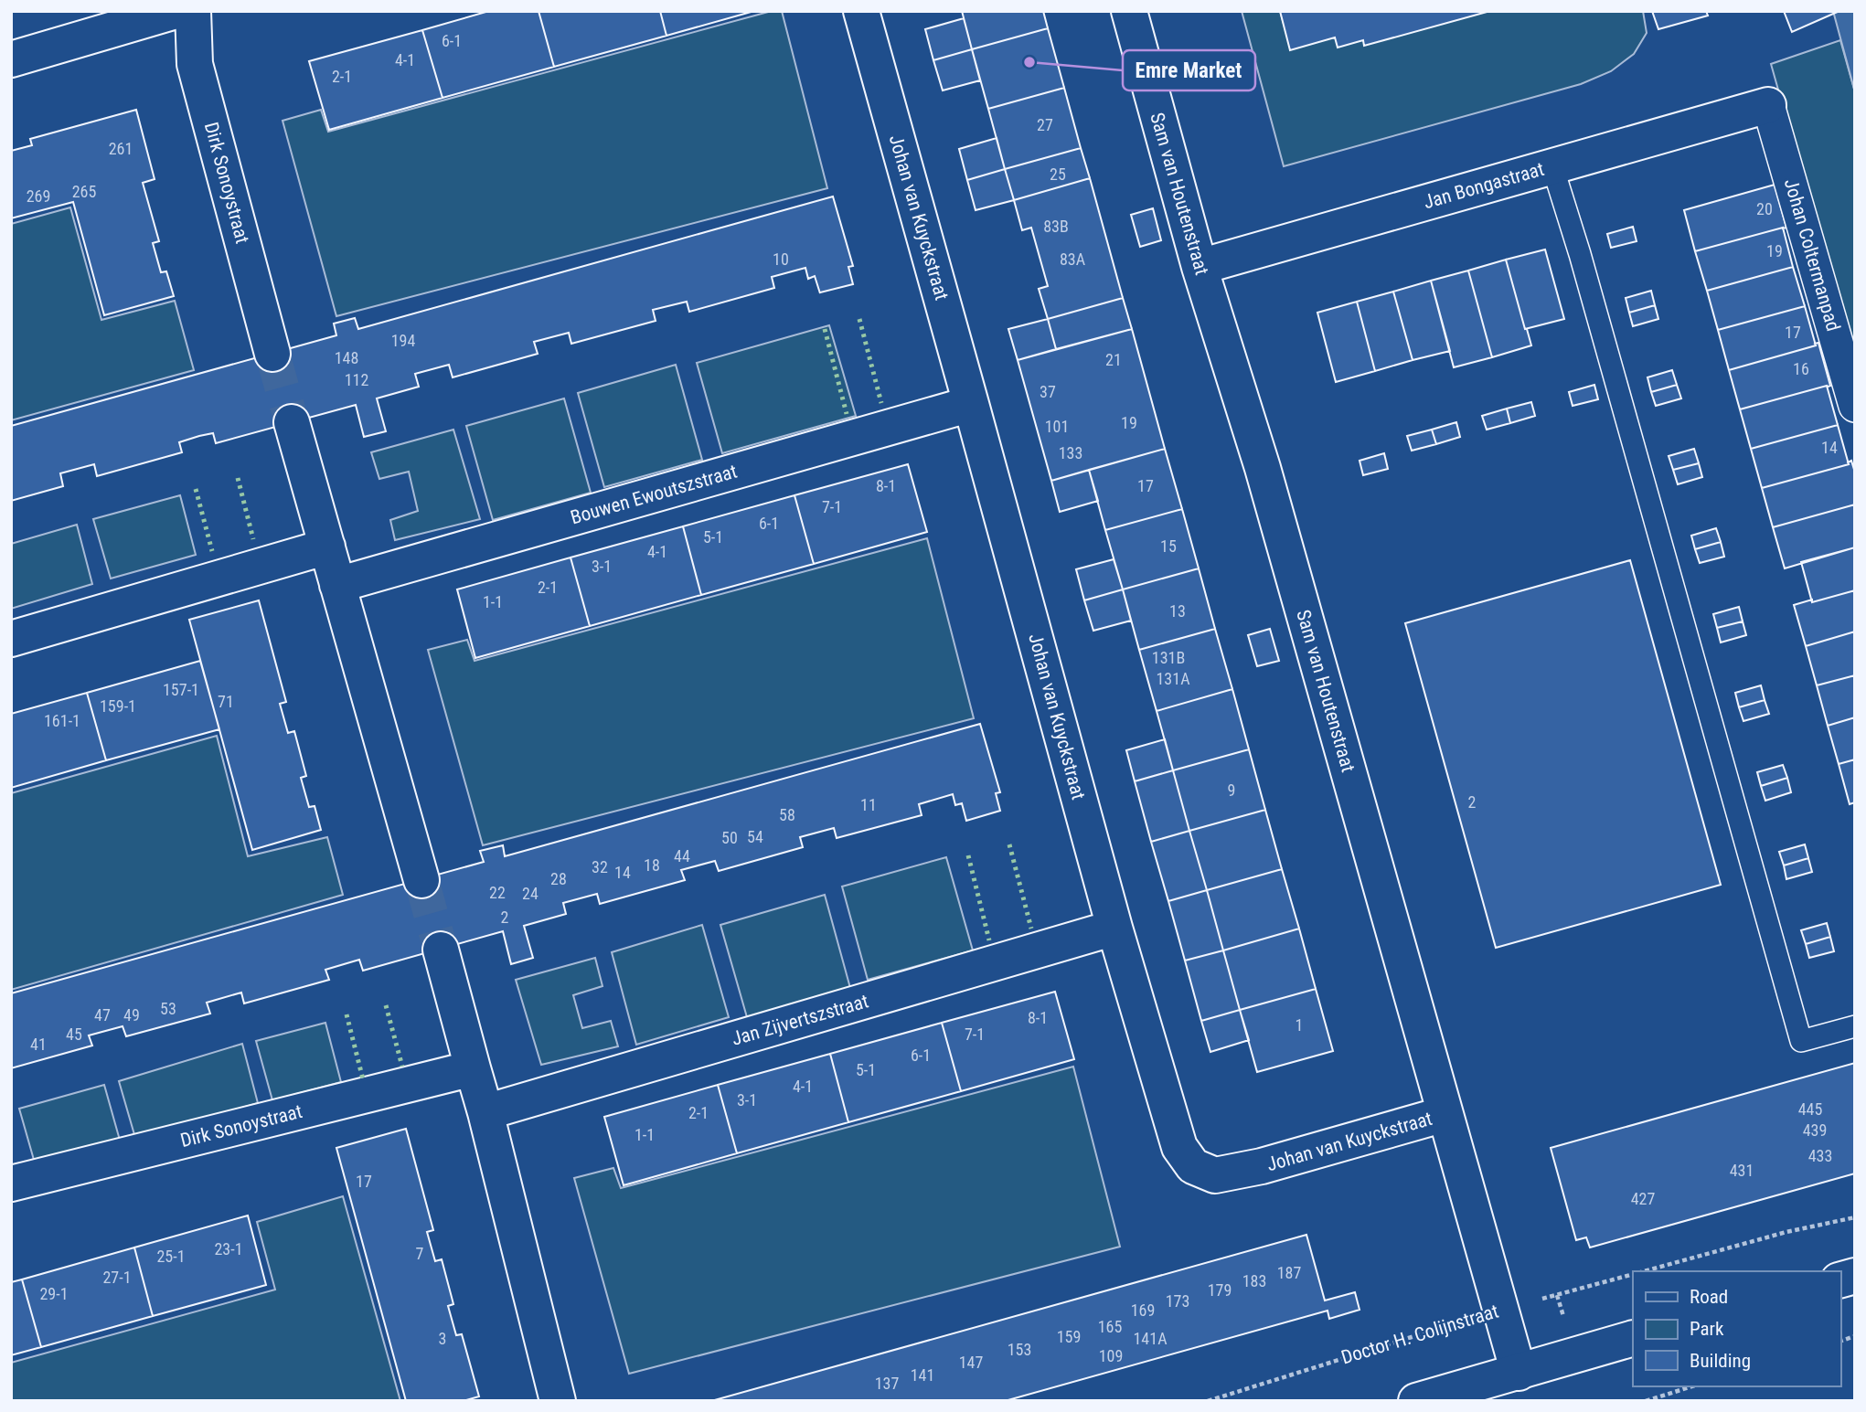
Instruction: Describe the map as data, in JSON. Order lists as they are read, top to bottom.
{
  "streets": {
    "street": [
      "Dirk Sonoystraat",
      "Jan Bongastraat",
      "Sam van Houtenstraat",
      "Johan van Kuyckstraat",
      "Johan Coltermanpad",
      "Bouwen Ewoutszstraat",
      "Jan Zijvertszstraat"
    ],
    "path": ["Doctor H. Colijnstraat"]
  },
  "crossings": [
    ["Jan Bongastraat", "Sam van Houtenstraat"],
    ["Jan Bongastraat", "Johan Coltermanpad"],
    ["Sam van Houtenstraat", "Johan van Kuyckstraat"],
    ["Sam van Houtenstraat", "Doctor H. Colijnstraat"],
    ["Johan van Kuyckstraat", "Bouwen Ewoutszstraat"],
    ["Johan van Kuyckstraat", "Jan Zijvertszstraat"]
  ],
  "places": ["Emre Market"],
  "house_numbers": [
    "6-1",
    "4-1",
    "2-1",
    "27",
    "261",
    "25",
    "265",
    "269",
    "20",
    "83B",
    "19",
    "10",
    "83A",
    "17",
    "194",
    "148",
    "21",
    "16",
    "112",
    "37",
    "19",
    "101",
    "14",
    "133",
    "8-1",
    "17",
    "7-1",
    "6-1",
    "5-1",
    "15",
    "4-1",
    "3-1",
    "2-1",
    "1-1",
    "13",
    "131B",
    "131A",
    "157-1",
    "71",
    "159-1",
    "161-1",
    "9",
    "2",
    "11",
    "58",
    "54",
    "50",
    "44",
    "18",
    "32",
    "14",
    "28",
    "22",
    "24",
    "2",
    "53",
    "47",
    "49",
    "8-1",
    "1",
    "45",
    "7-1",
    "41",
    "6-1",
    "5-1",
    "4-1",
    "3-1",
    "445",
    "2-1",
    "439",
    "1-1",
    "433",
    "431",
    "17",
    "427",
    "23-1",
    "7",
    "25-1",
    "187",
    "27-1",
    "183",
    "179",
    "29-1",
    "173",
    "169",
    "165",
    "159",
    "3",
    "141A",
    "153",
    "109",
    "147",
    "141",
    "137"
  ],
  "legend": ["Road", "Park", "Building"]
}
